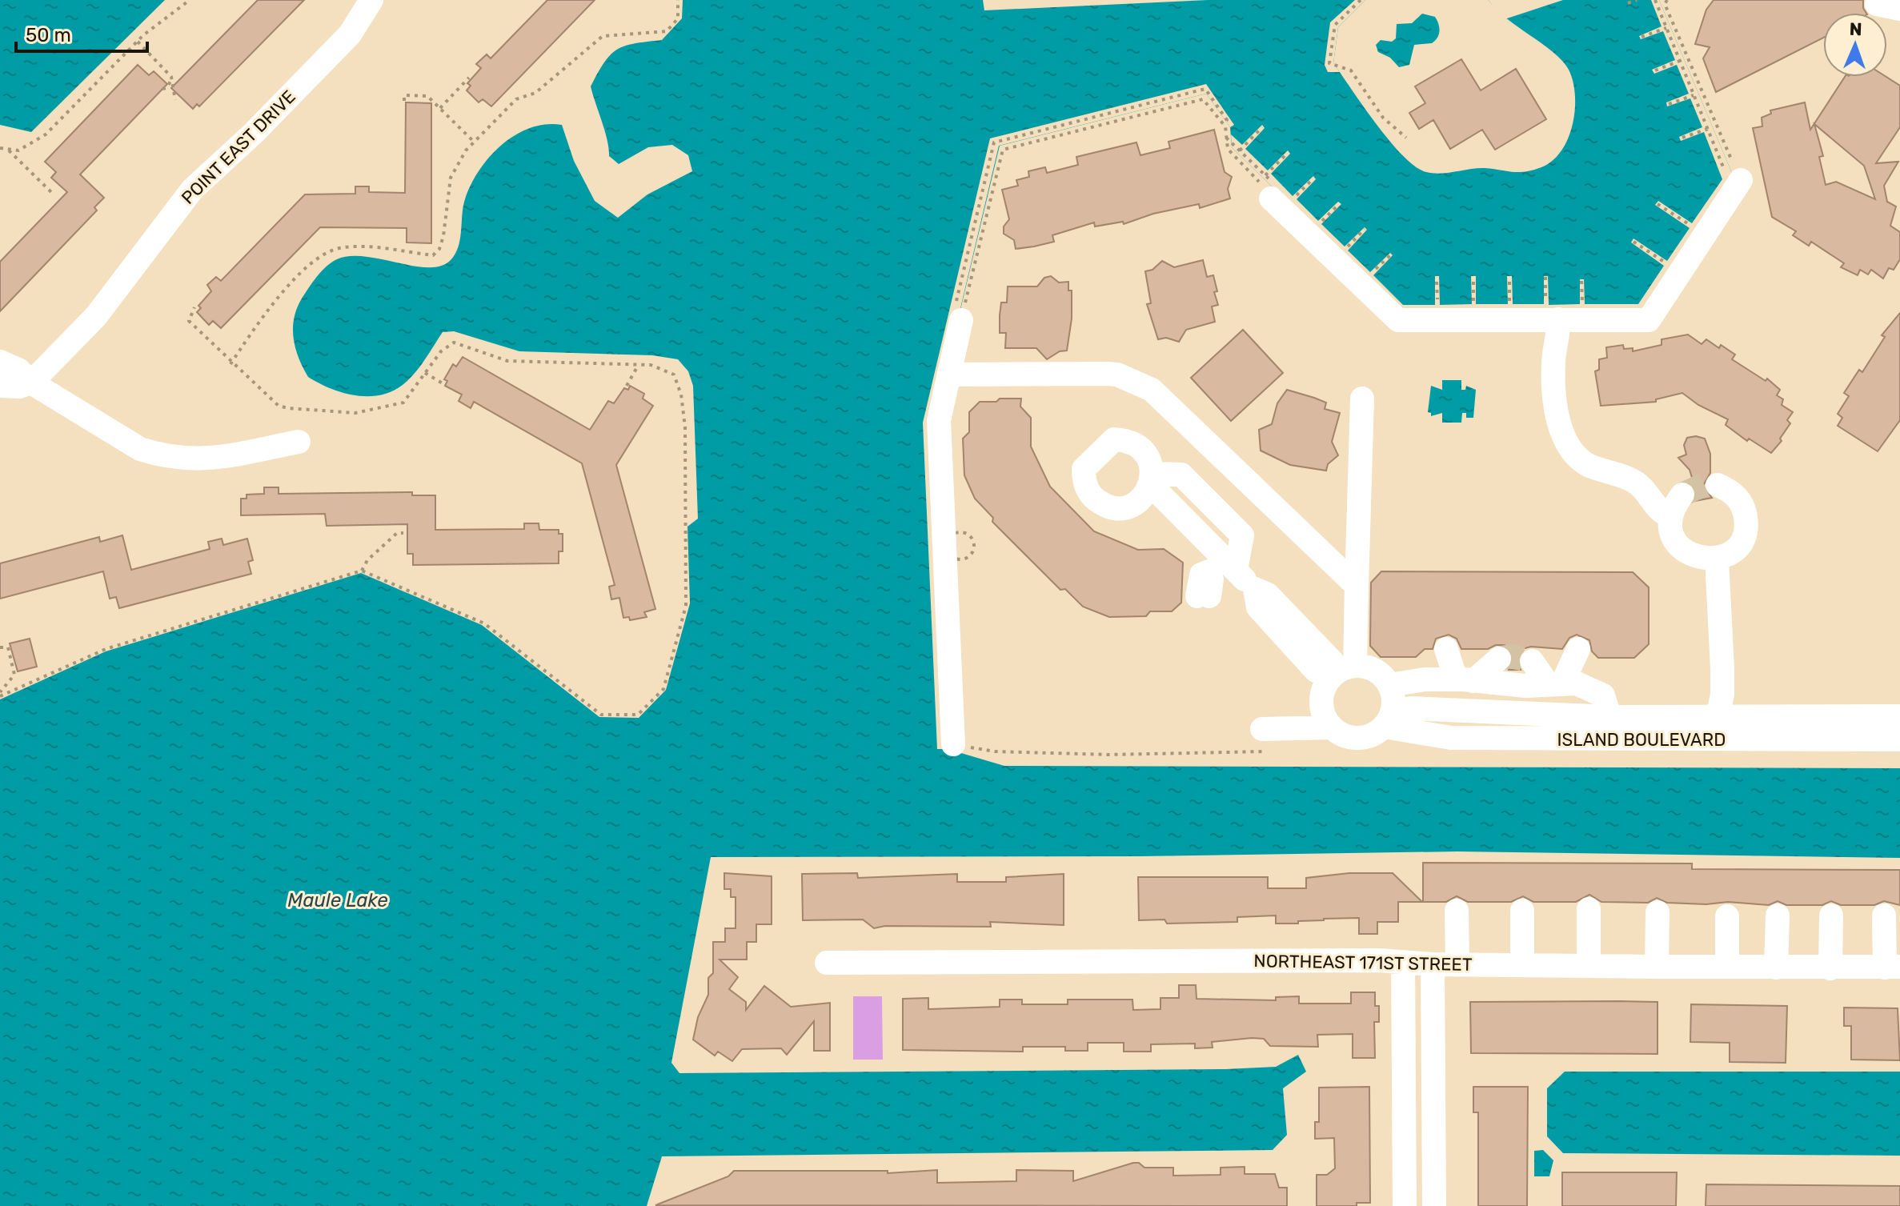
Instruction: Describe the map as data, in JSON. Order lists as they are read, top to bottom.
{
  "streets": {
    "street": ["POINT EAST DRIVE", "ISLAND BOULEVARD", "NORTHEAST 171ST STREET"]
  },
  "water": ["Maule Lake"],
  "scale_bar": "50 m",
  "north": "top"
}
